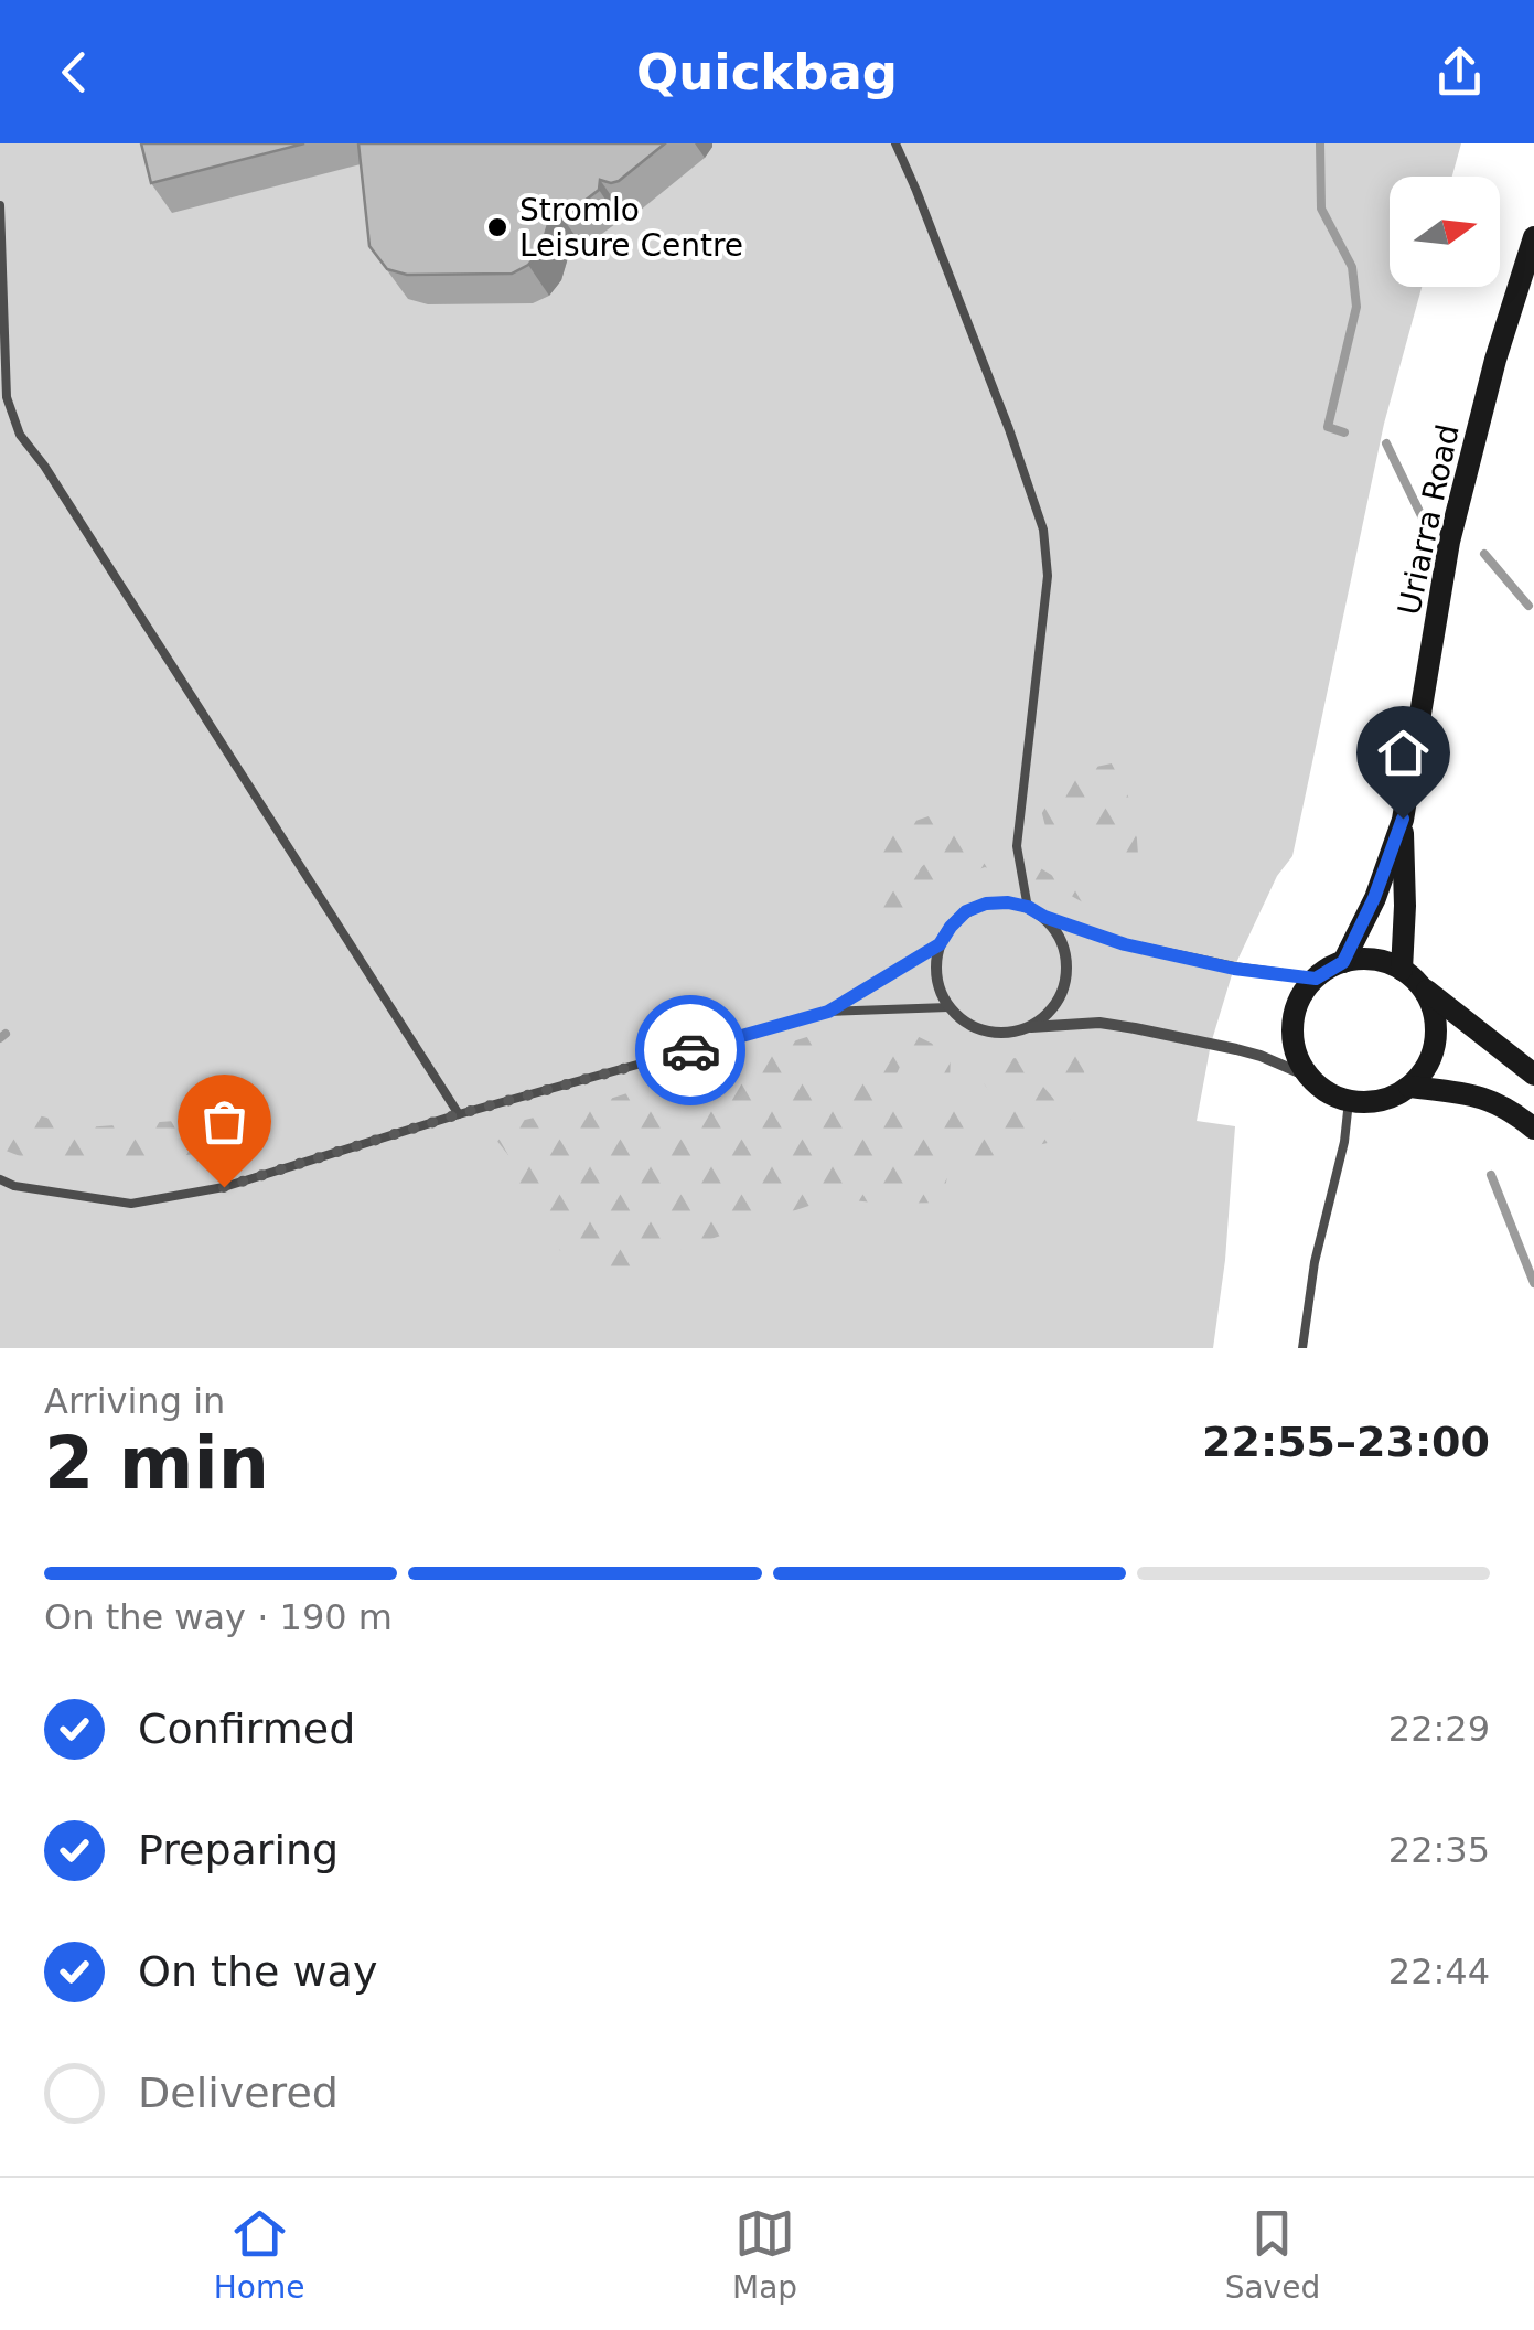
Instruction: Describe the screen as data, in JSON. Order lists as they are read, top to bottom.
{
  "streets": {
    "street": ["Uriarra Road"]
  },
  "places": ["Stromlo Leisure Centre"],
  "north": "right",
  "page": {
    "header": "Quickbag",
    "heading": ["2 min", "Arriving in", "22:55–23:00"],
    "bar": "On the way · 190 m",
    "list": [
      ["Confirmed", "22:29"],
      ["Preparing", "22:35"],
      ["On the way", "22:44"],
      "Delivered"
    ],
    "tabs": ["Home", "Map", "Saved"]
  }
}
